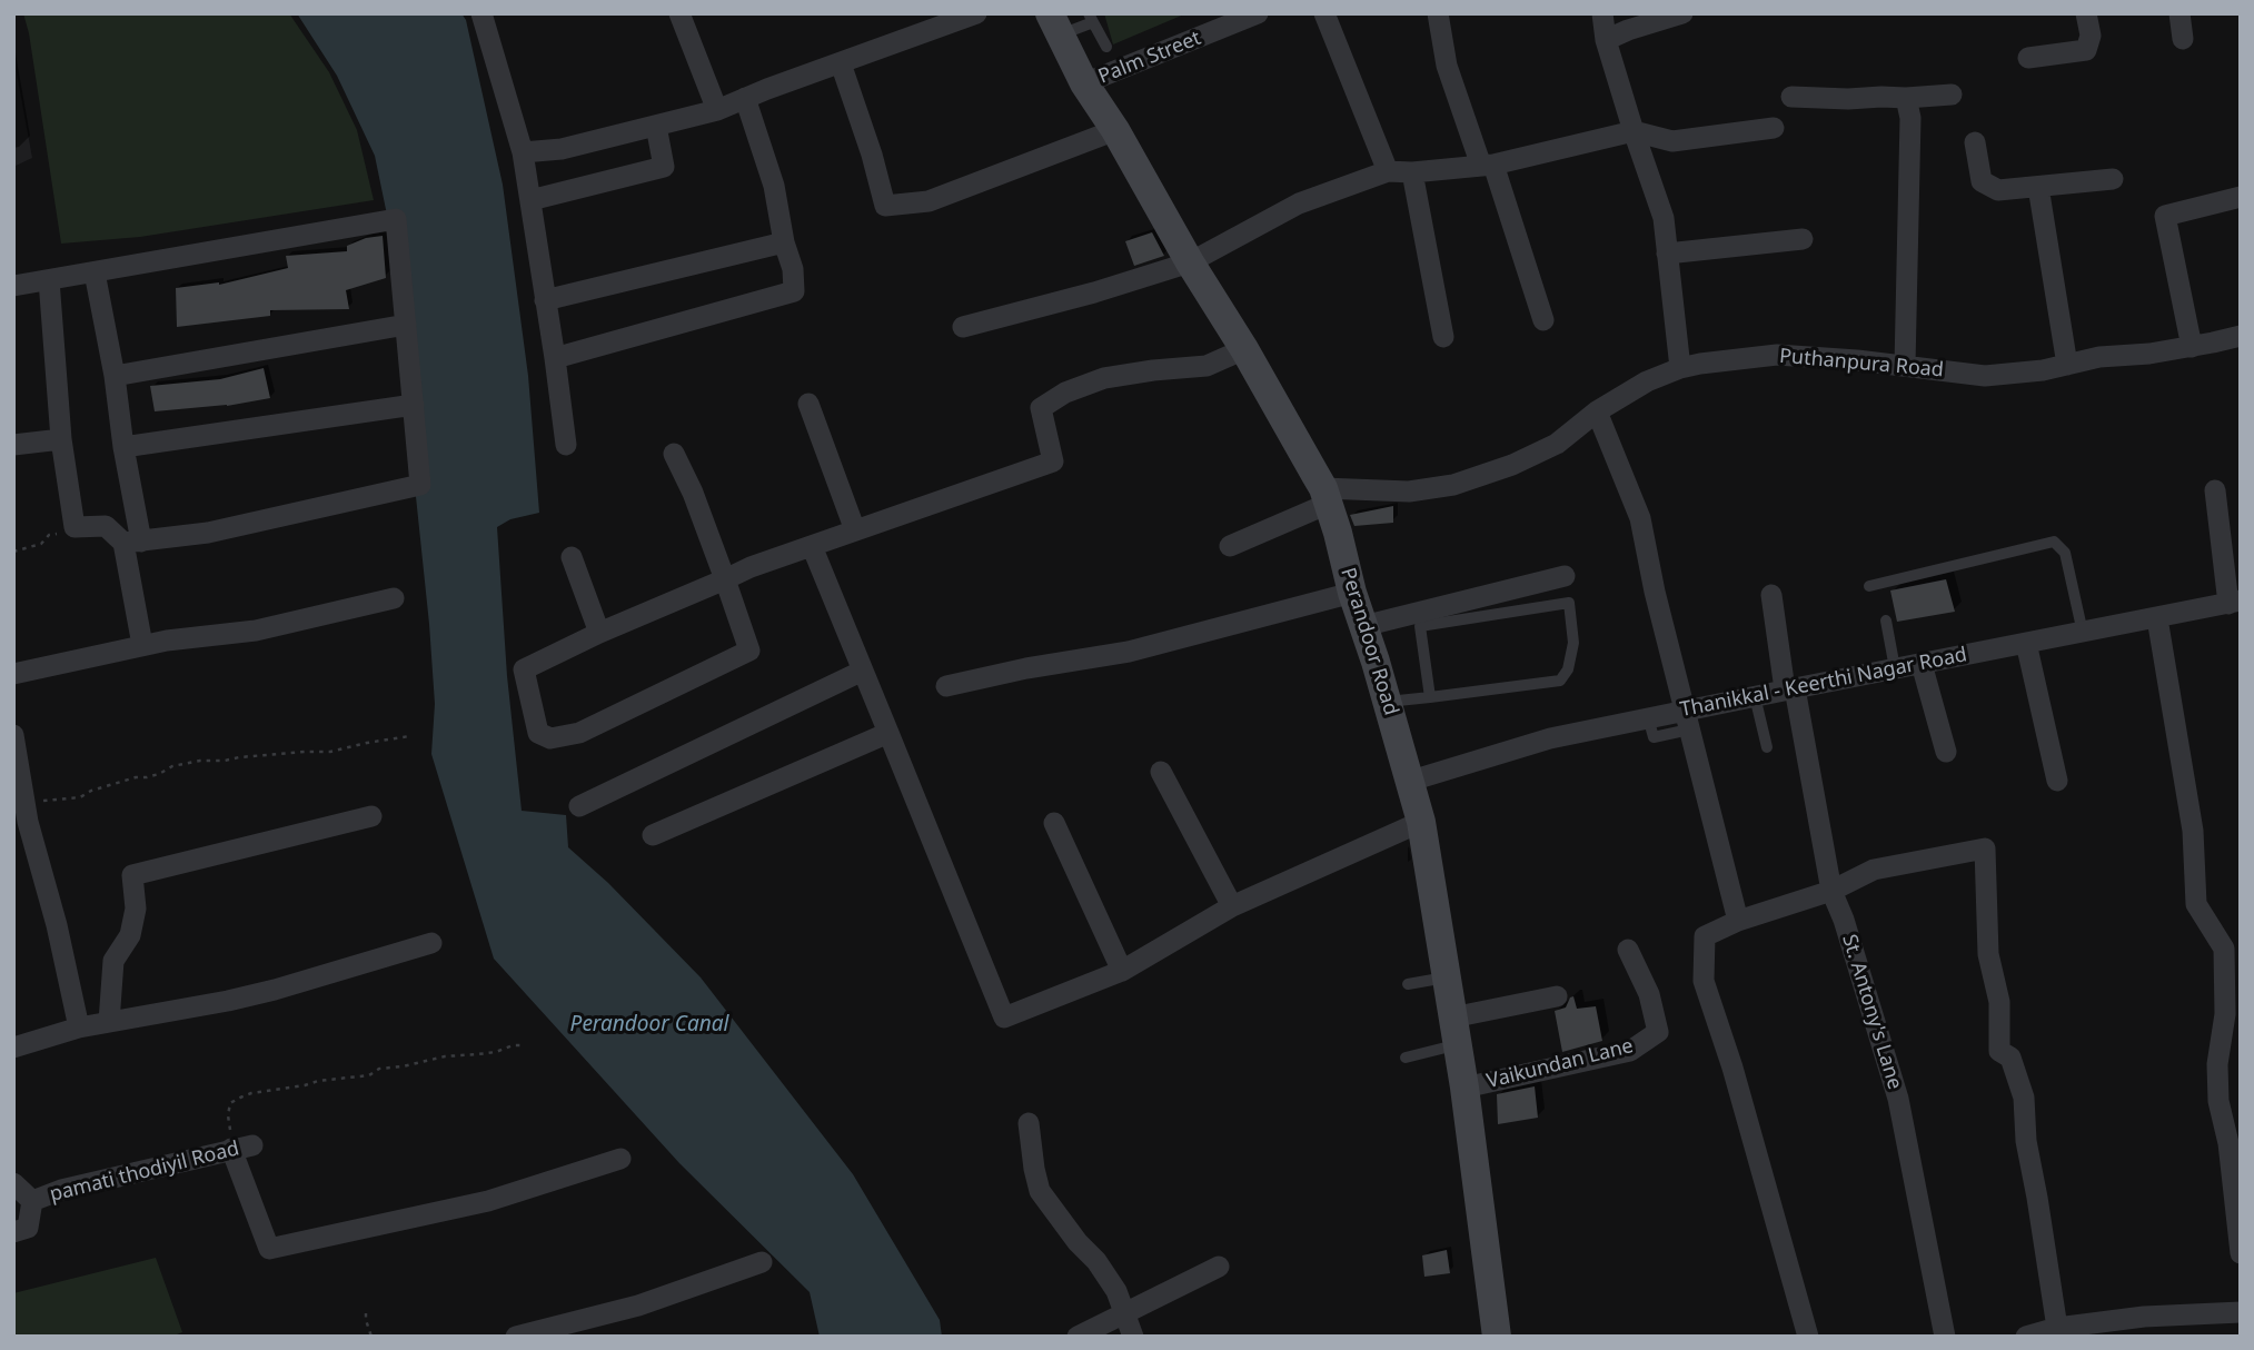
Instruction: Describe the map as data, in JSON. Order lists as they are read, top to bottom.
{
  "streets": {
    "main road": ["Perandoor Road"],
    "street": [
      "Palm Street",
      "Puthanpura Road",
      "Thanikkal - Keerthi Nagar Road",
      "St. Antony's Lane",
      "Vaikundan Lane",
      "pamati thodiyil Road"
    ]
  },
  "crossings": [
    ["Palm Street", "Perandoor Road"],
    ["Puthanpura Road", "Perandoor Road"],
    ["Perandoor Road", "Thanikkal - Keerthi Nagar Road"],
    ["Perandoor Road", "Vaikundan Lane"],
    ["Thanikkal - Keerthi Nagar Road", "St. Antony's Lane"]
  ],
  "water": ["Perandoor Canal"]
}
